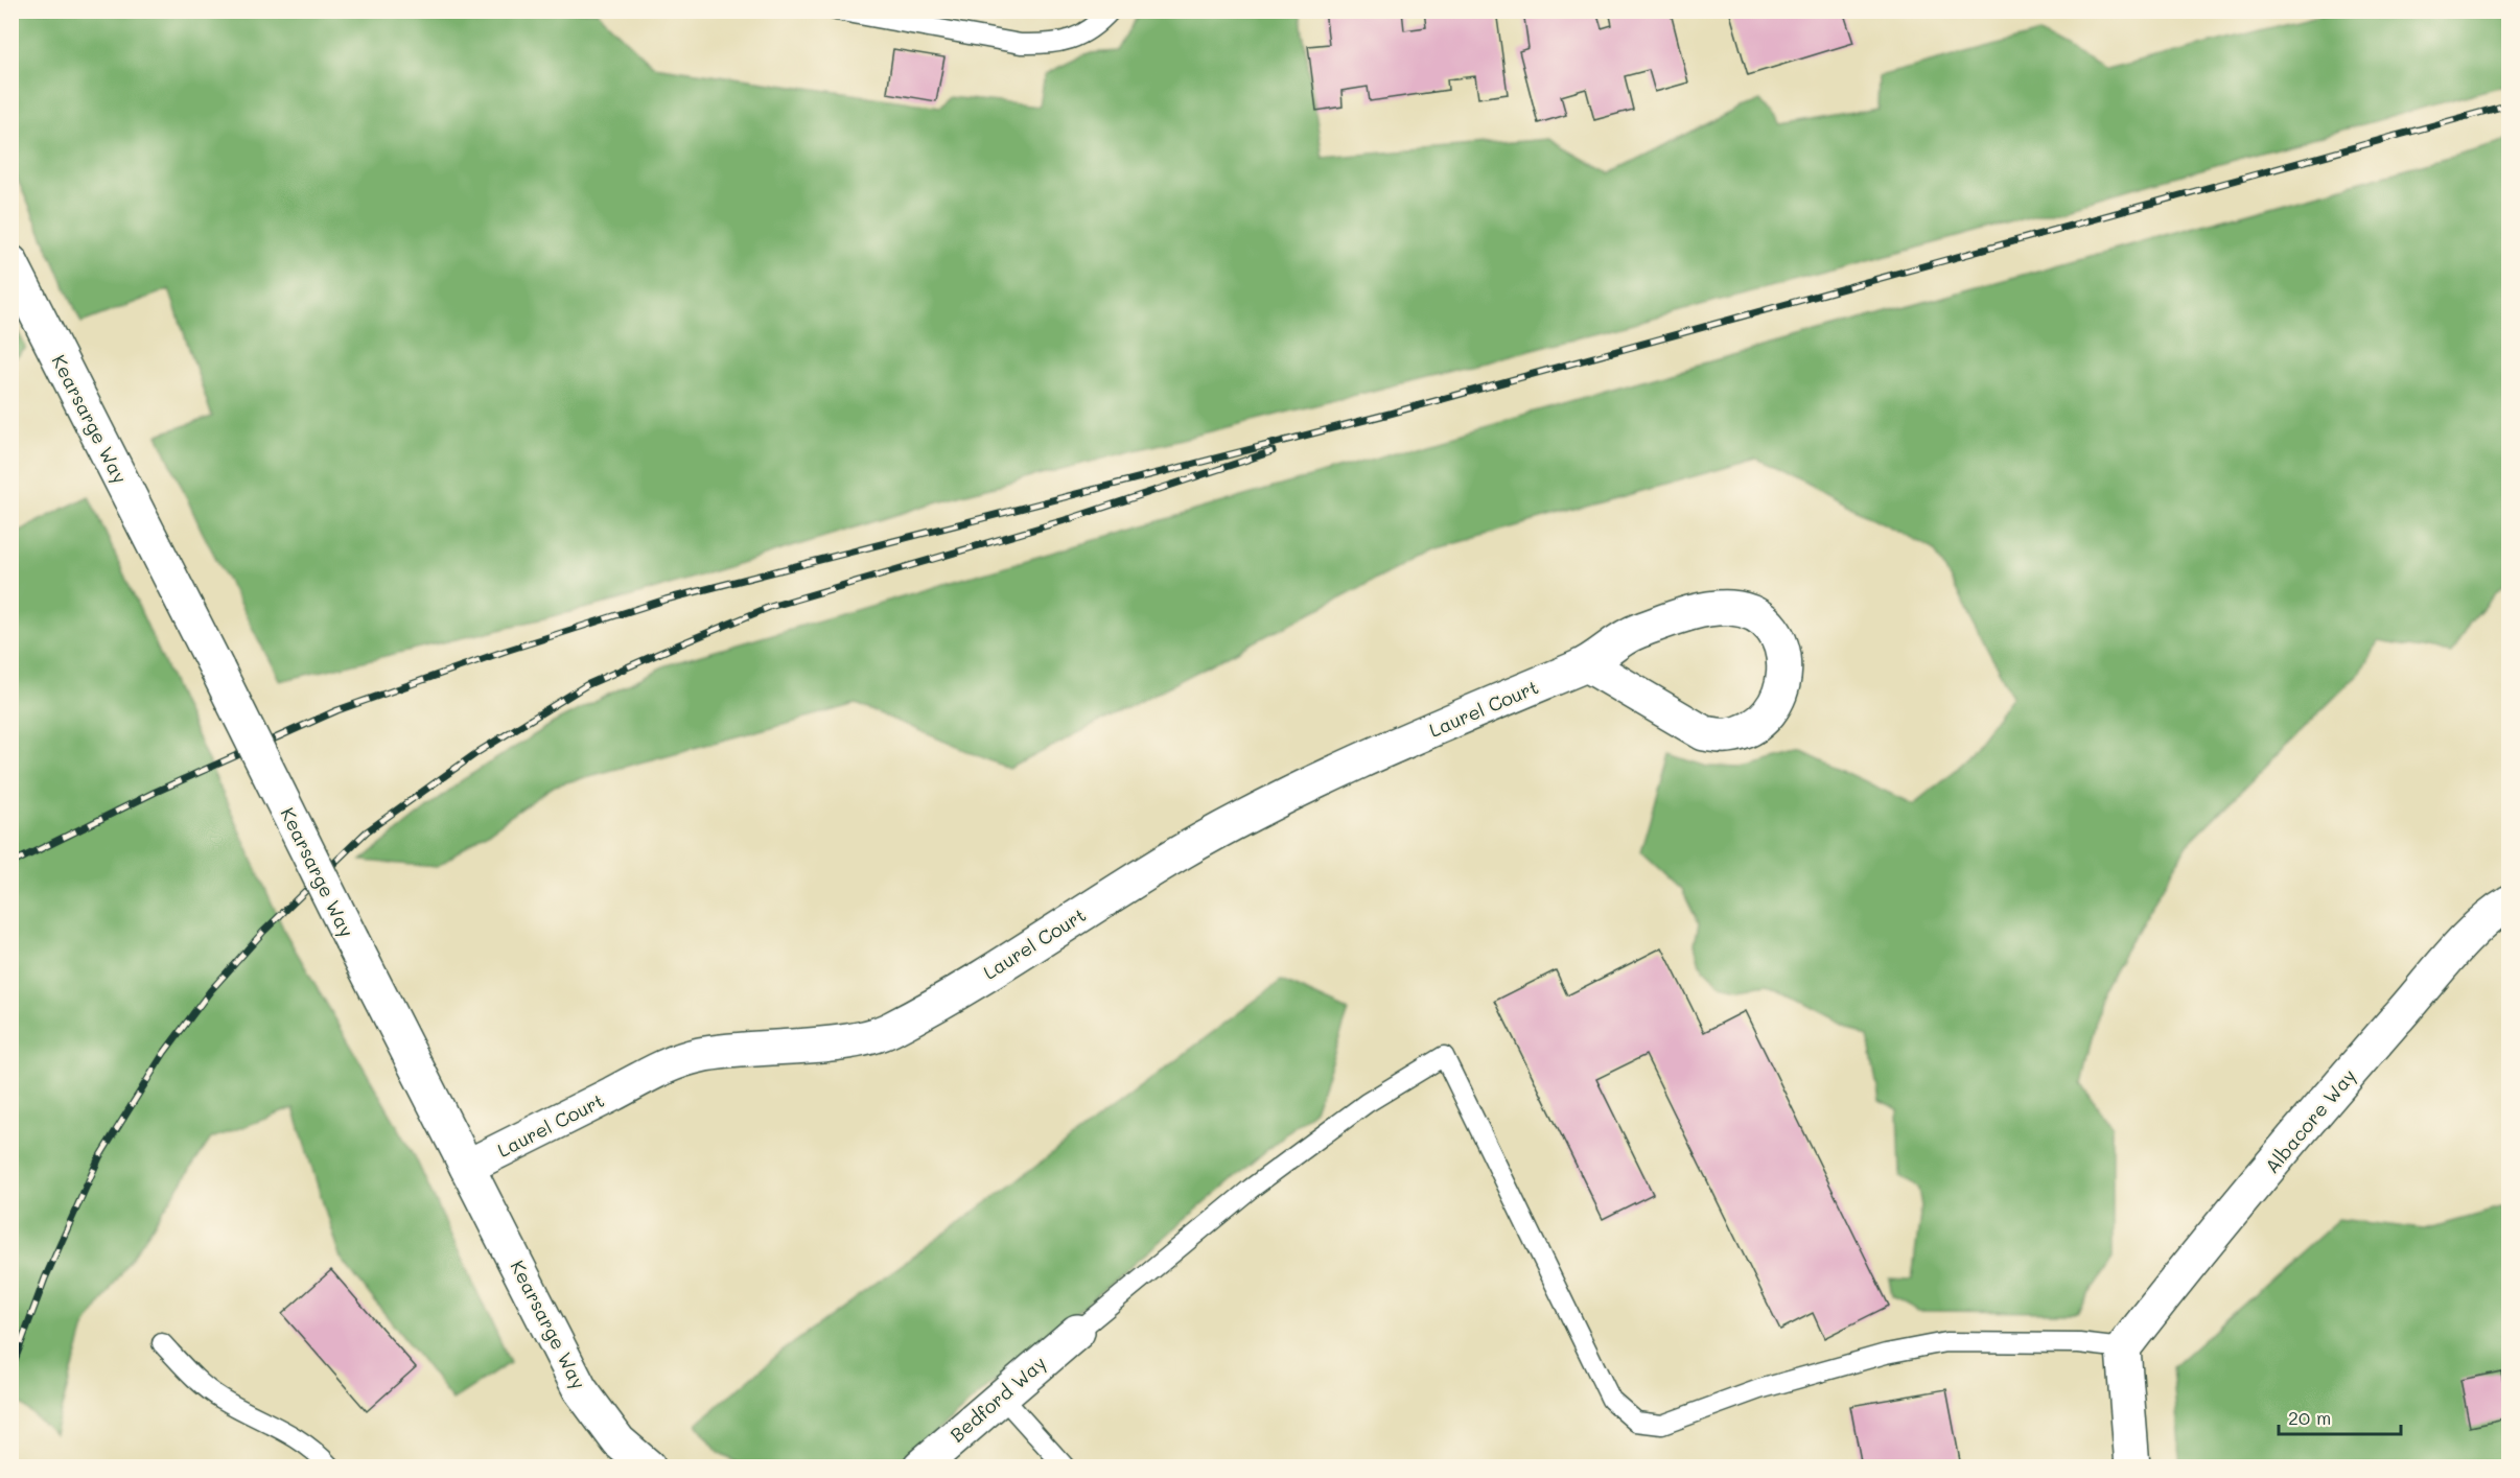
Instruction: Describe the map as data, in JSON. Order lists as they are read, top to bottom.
{
  "streets": {
    "street": [
      "Kearsarge Way",
      "Laurel Court",
      "Albacore Way",
      "Bedford Way"
    ]
  },
  "crossings": [
    ["Kearsarge Way", "Laurel Court"]
  ],
  "scale_bar": "20 m"
}
